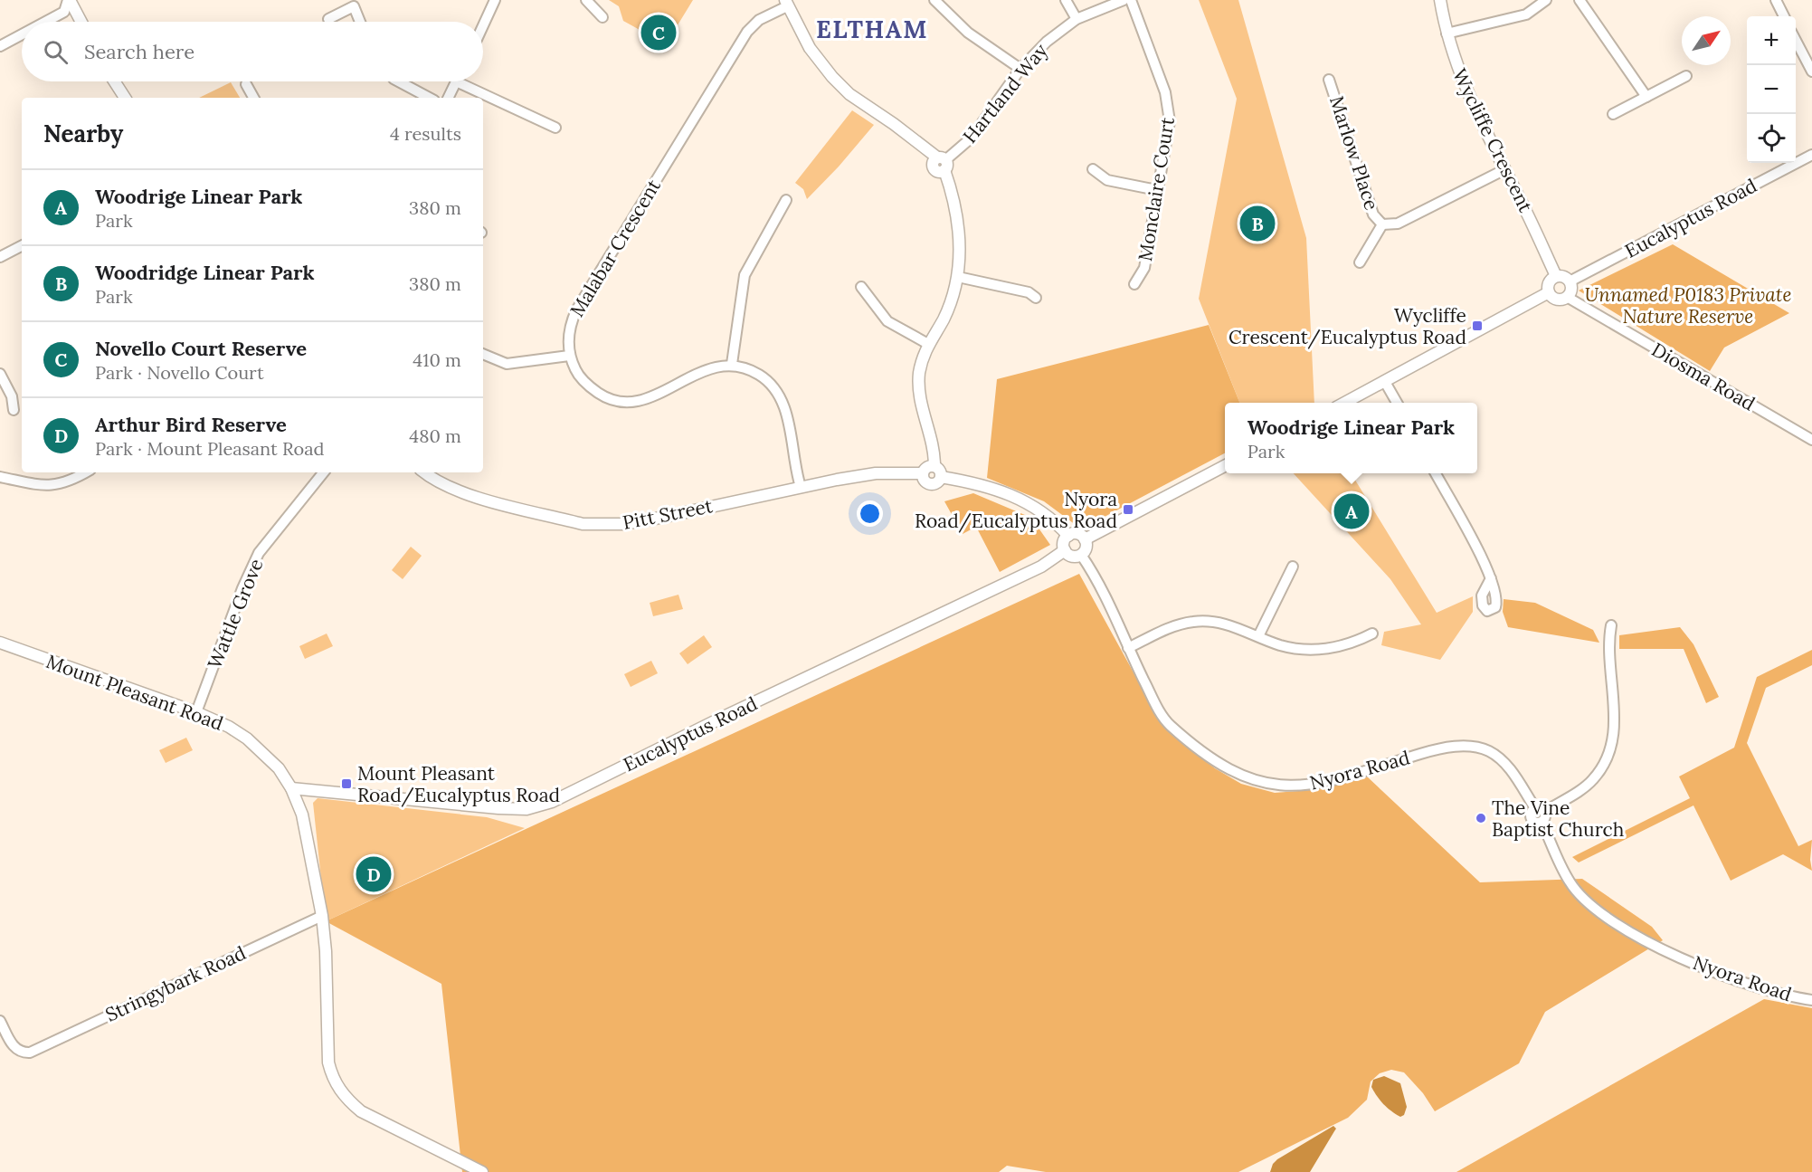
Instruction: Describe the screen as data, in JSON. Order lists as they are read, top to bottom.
{
  "streets": {
    "street": [
      "Hartland Way",
      "Wycliffe Crescent",
      "Marlow Place",
      "Monclaire Court",
      "Eucalyptus Road",
      "Malabar Crescent",
      "Diosma Road",
      "Pitt Street",
      "Wattle Grove",
      "Mount Pleasant Road",
      "Nyora Road",
      "Stringybark Road"
    ]
  },
  "crossings": [
    ["Wycliffe Crescent", "Marlow Place"],
    ["Wycliffe Crescent", "Eucalyptus Road"],
    ["Wycliffe Crescent", "Diosma Road"],
    ["Eucalyptus Road", "Diosma Road"],
    ["Eucalyptus Road", "Mount Pleasant Road"],
    ["Eucalyptus Road", "Nyora Road"],
    ["Wattle Grove", "Mount Pleasant Road"],
    ["Mount Pleasant Road", "Stringybark Road"]
  ],
  "districts": ["ELTHAM"],
  "parks": ["Unnamed P0183 Private Nature Reserve"],
  "places": {
    "transit": ["Wycliffe Crescent/Eucalyptus Road", "Nyora Road/Eucalyptus Road", "Mount Pleasant Road/Eucalyptus Road"],
    "other": ["The Vine Baptist Church"]
  },
  "north": "top right",
  "page": {
    "pins": [
      "C",
      "B",
      "A",
      "D"
    ],
    "map_buttons": ["+", "−"],
    "search": "Search here",
    "heading": ["Nearby", "4 results"],
    "list": [
      {
        "mark": "A",
        "name": "Woodrige Linear Park",
        "note": "Park",
        "value": "380 m"
      },
      {
        "mark": "B",
        "name": "Woodridge Linear Park",
        "note": "Park",
        "value": "380 m"
      },
      {
        "mark": "C",
        "name": "Novello Court Reserve",
        "note": "Park · Novello Court",
        "value": "410 m"
      },
      {
        "mark": "D",
        "name": "Arthur Bird Reserve",
        "note": "Park · Mount Pleasant Road",
        "value": "480 m"
      }
    ],
    "popup": ["Woodrige Linear Park", "Park"]
  }
}
